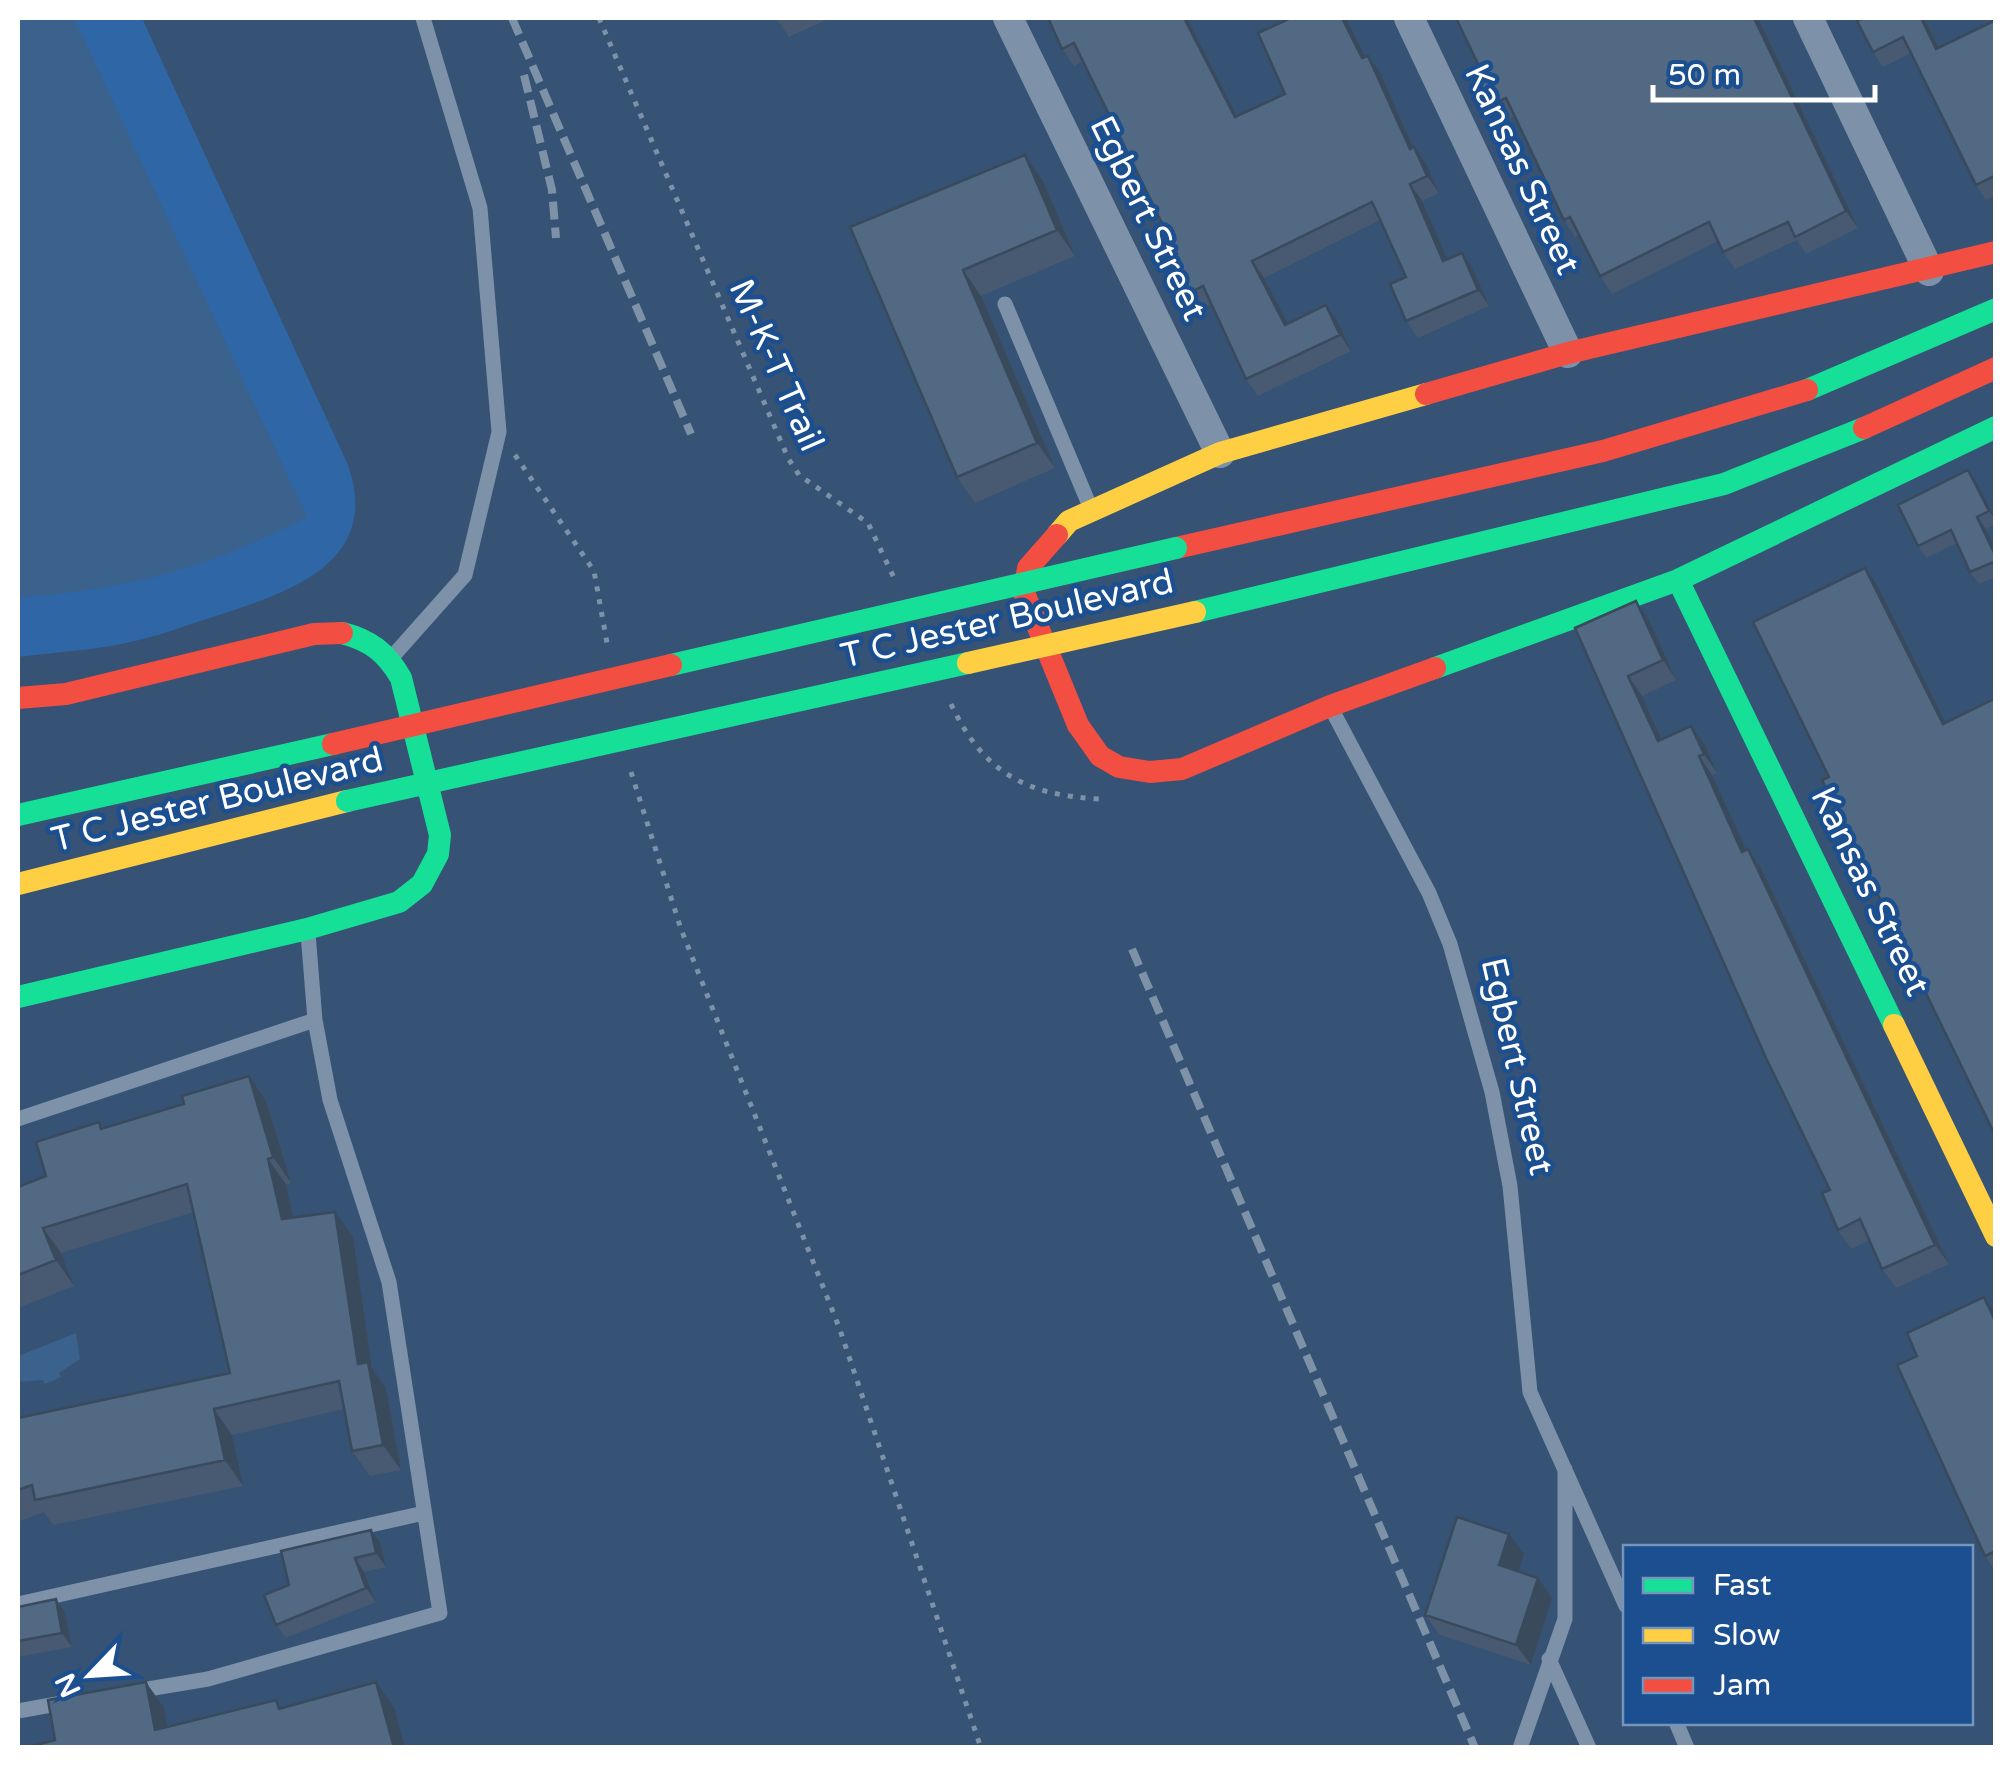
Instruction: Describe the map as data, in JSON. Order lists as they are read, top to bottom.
{
  "streets": {
    "main road": ["Kansas Street", "T C Jester Boulevard"],
    "street": ["Egbert Street"],
    "path": ["M-K-T Trail"]
  },
  "legend": ["Fast", "Slow", "Jam"],
  "scale_bar": "50 m",
  "north": "bottom left"
}
